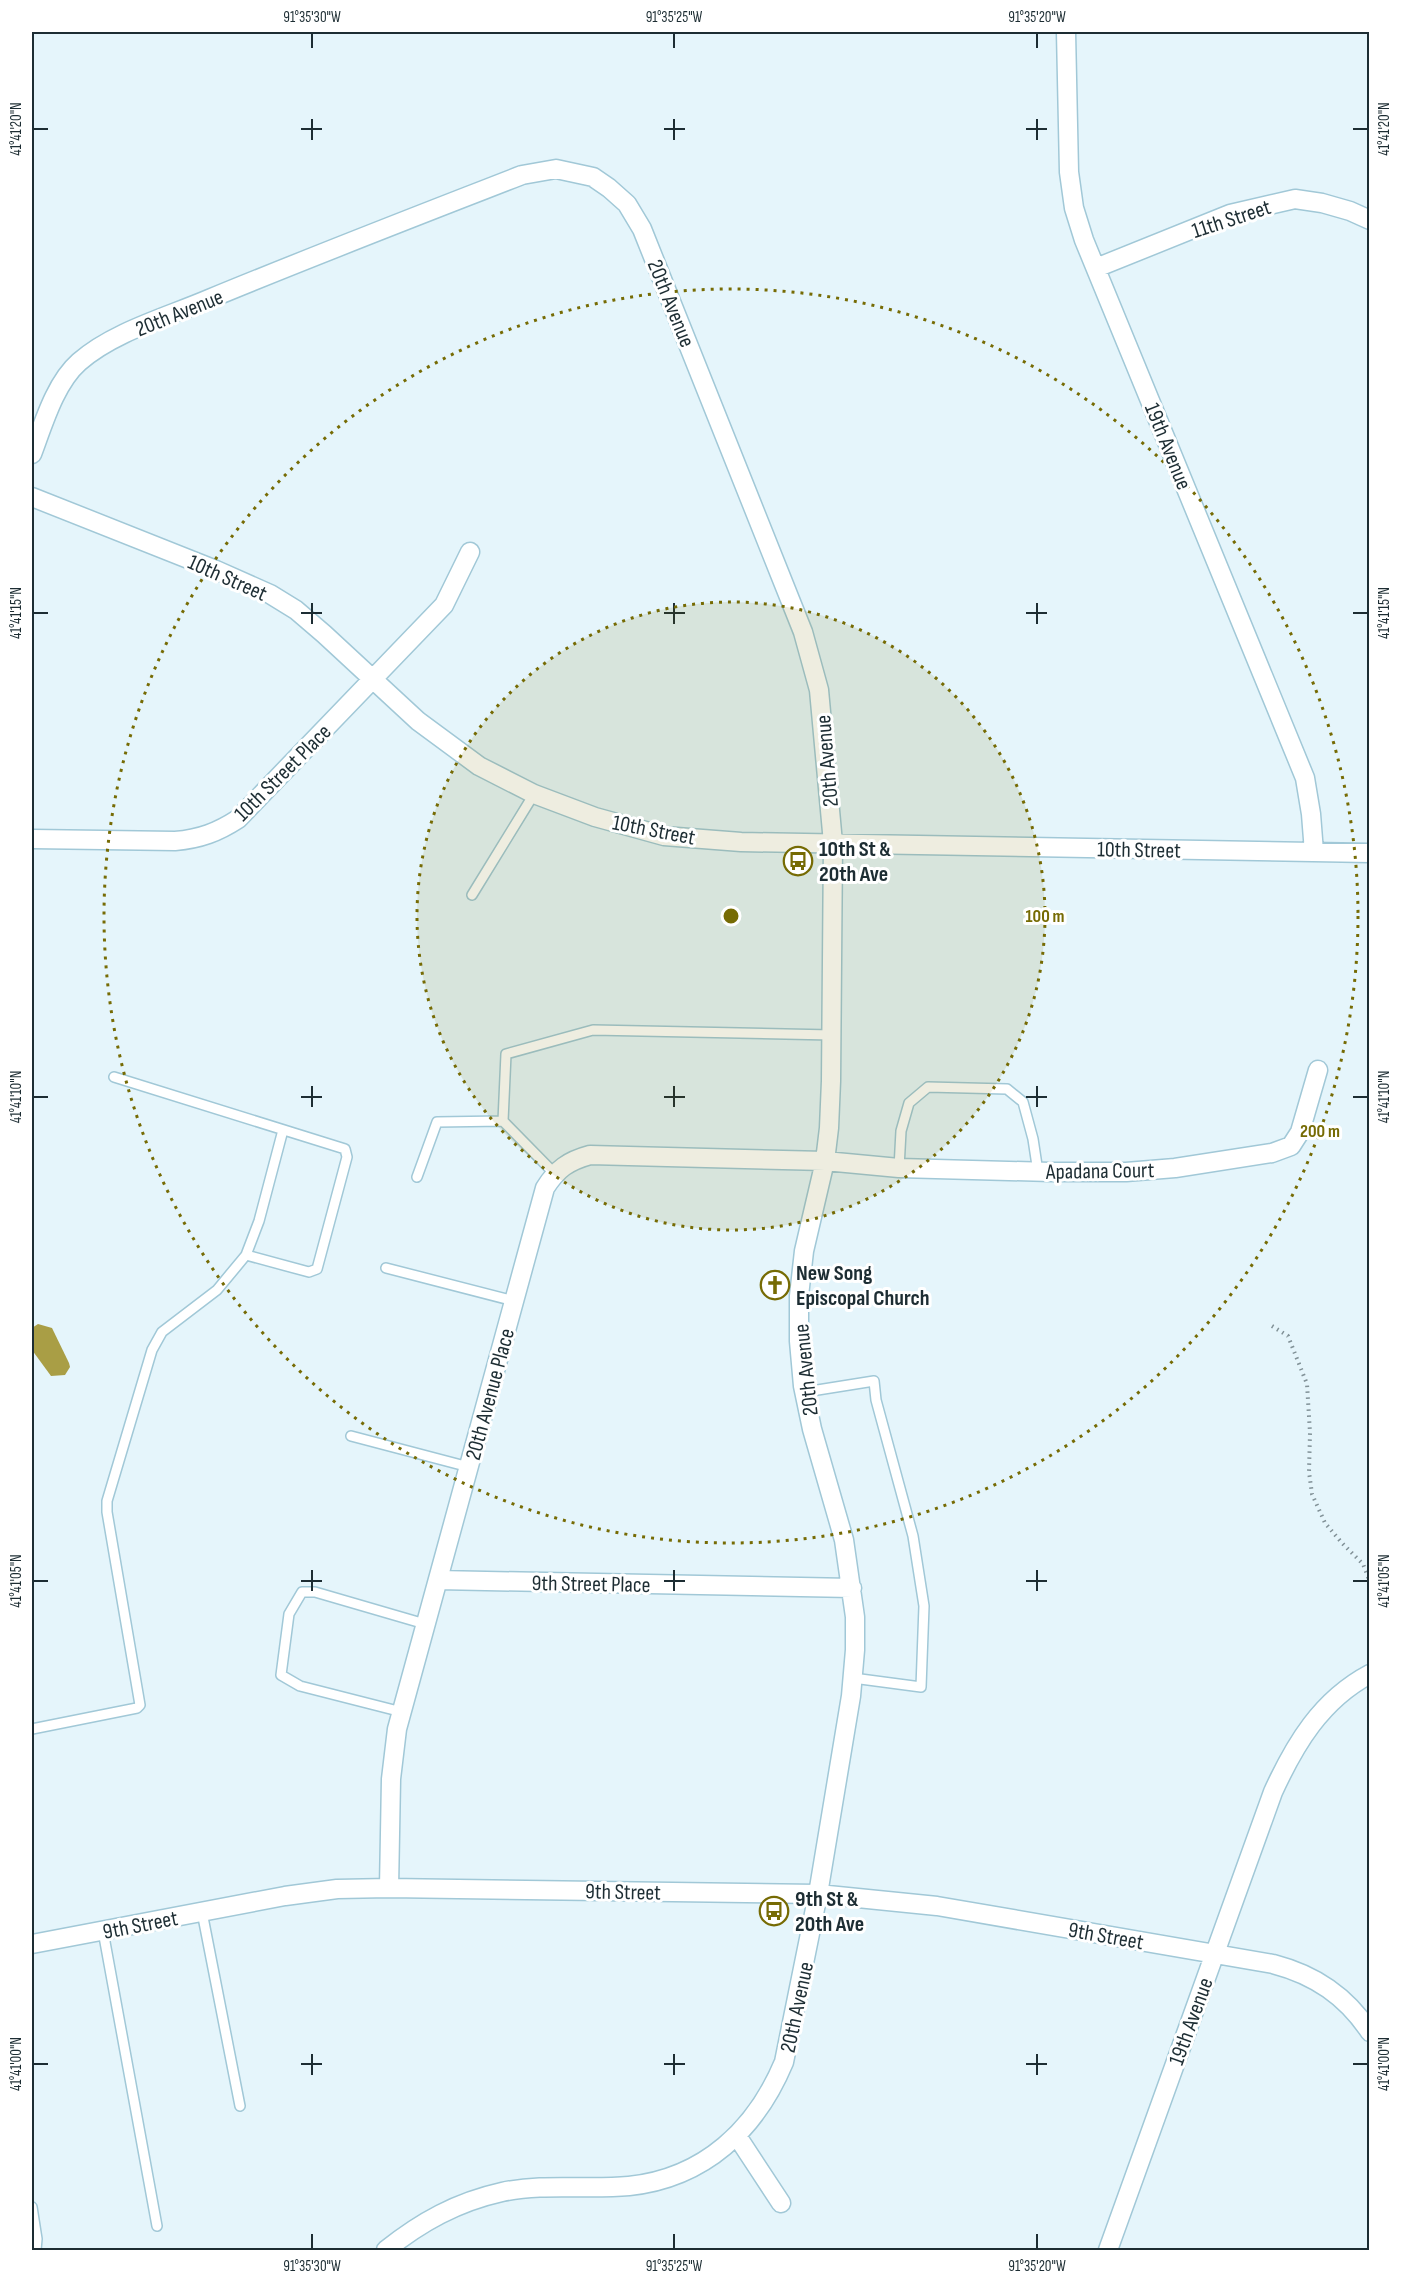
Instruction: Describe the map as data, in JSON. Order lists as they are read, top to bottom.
{
  "streets": {
    "street": [
      "11th Street",
      "20th Avenue",
      "19th Avenue",
      "10th Street",
      "10th Street Place",
      "Apadana Court",
      "20th Avenue Place",
      "9th Street Place",
      "9th Street"
    ]
  },
  "crossings": [
    ["11th Street", "19th Avenue"],
    ["20th Avenue", "10th Street"],
    ["20th Avenue", "Apadana Court"],
    ["20th Avenue", "9th Street Place"],
    ["20th Avenue", "9th Street"],
    ["19th Avenue", "10th Street"],
    ["19th Avenue", "9th Street"],
    ["10th Street", "10th Street Place"],
    ["20th Avenue Place", "9th Street Place"],
    ["20th Avenue Place", "9th Street"]
  ],
  "places": {
    "bus stop": ["10th St & 20th Ave", "9th St & 20th Ave"],
    "church": ["New Song Episcopal Church"]
  },
  "coordinates": [
    "91°35'30\"W",
    "91°35'25\"W",
    "91°35'20\"W",
    "41°41'20\"N",
    "41°41'15\"N",
    "41°41'10\"N",
    "41°41'05\"N",
    "41°41'00\"N"
  ],
  "rings": ["100 m", "200 m"]
}
